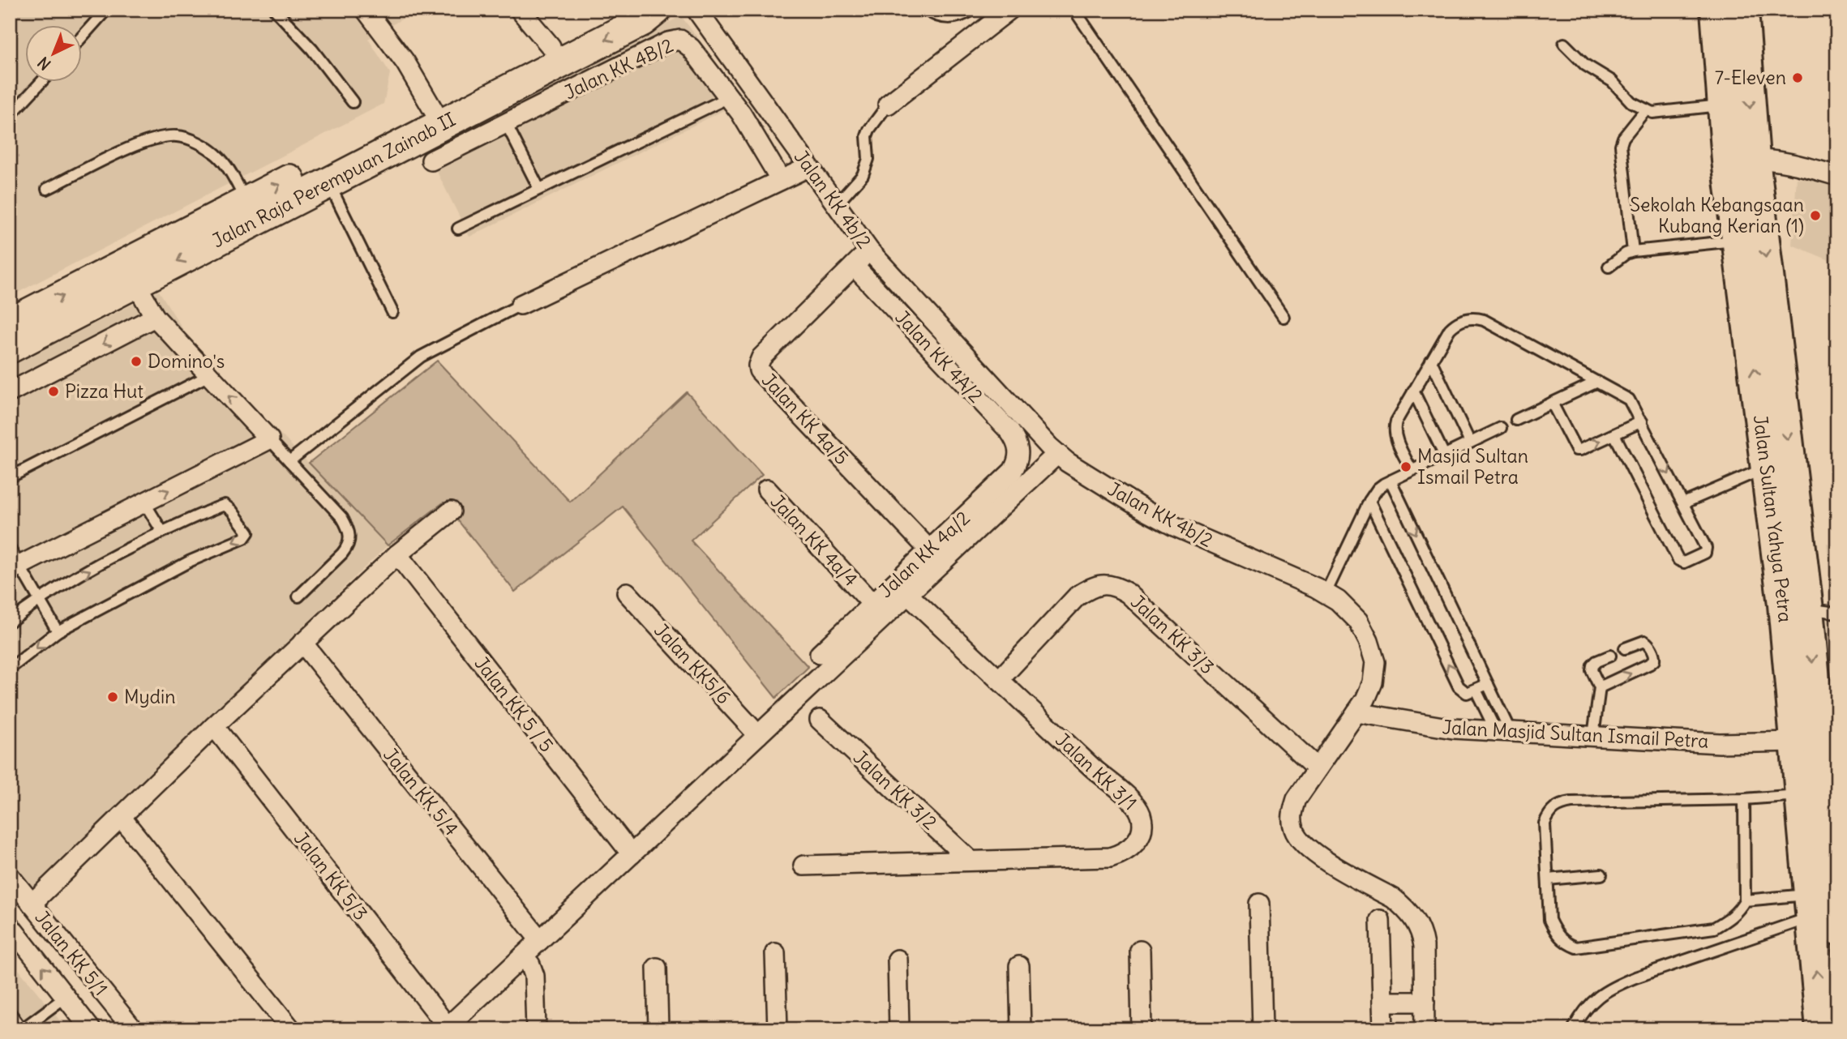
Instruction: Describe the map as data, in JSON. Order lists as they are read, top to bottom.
{
  "streets": {
    "highway": ["Jalan Sultan Yahya Petra"],
    "main road": ["Jalan Raja Perempuan Zainab II"],
    "street": [
      "Jalan KK 4B/2",
      "Jalan KK 4b/2",
      "Jalan KK 4A/2",
      "Jalan KK 4a/5",
      "Jalan KK 4a/4",
      "Jalan KK 4a/2",
      "Jalan KK 3/3",
      "Jalan KK5/6",
      "Jalan KK 5 / 5",
      "Jalan Masjid Sultan Ismail Petra",
      "Jalan KK 3/1",
      "Jalan KK 3/2",
      "Jalan KK 5/4",
      "Jalan KK 5/3",
      "Jalan KK 5/1"
    ]
  },
  "crossings": [
    ["Jalan KK 4B/2", "Jalan Raja Perempuan Zainab II"],
    ["Jalan KK 4b/2", "Jalan KK 4a/5"],
    ["Jalan KK 4b/2", "Jalan KK 3/3"],
    ["Jalan KK 4b/2", "Jalan Masjid Sultan Ismail Petra"],
    ["Jalan KK 4A/2", "Jalan KK 4a/5"],
    ["Jalan KK 4A/2", "Jalan KK 4a/2"],
    ["Jalan KK 4a/5", "Jalan KK 4a/2"],
    ["Jalan Sultan Yahya Petra", "Jalan Masjid Sultan Ismail Petra"],
    ["Jalan KK 4a/4", "Jalan KK 4a/2"],
    ["Jalan KK 3/3", "Jalan KK 3/1"],
    ["Jalan KK 3/1", "Jalan KK 3/2"]
  ],
  "places": [
    "7-Eleven",
    "Sekolah Kebangsaan Kubang Kerian (1)",
    "Domino's",
    "Pizza Hut",
    "Masjid Sultan Ismail Petra",
    "Mydin"
  ],
  "north": "bottom left"
}
